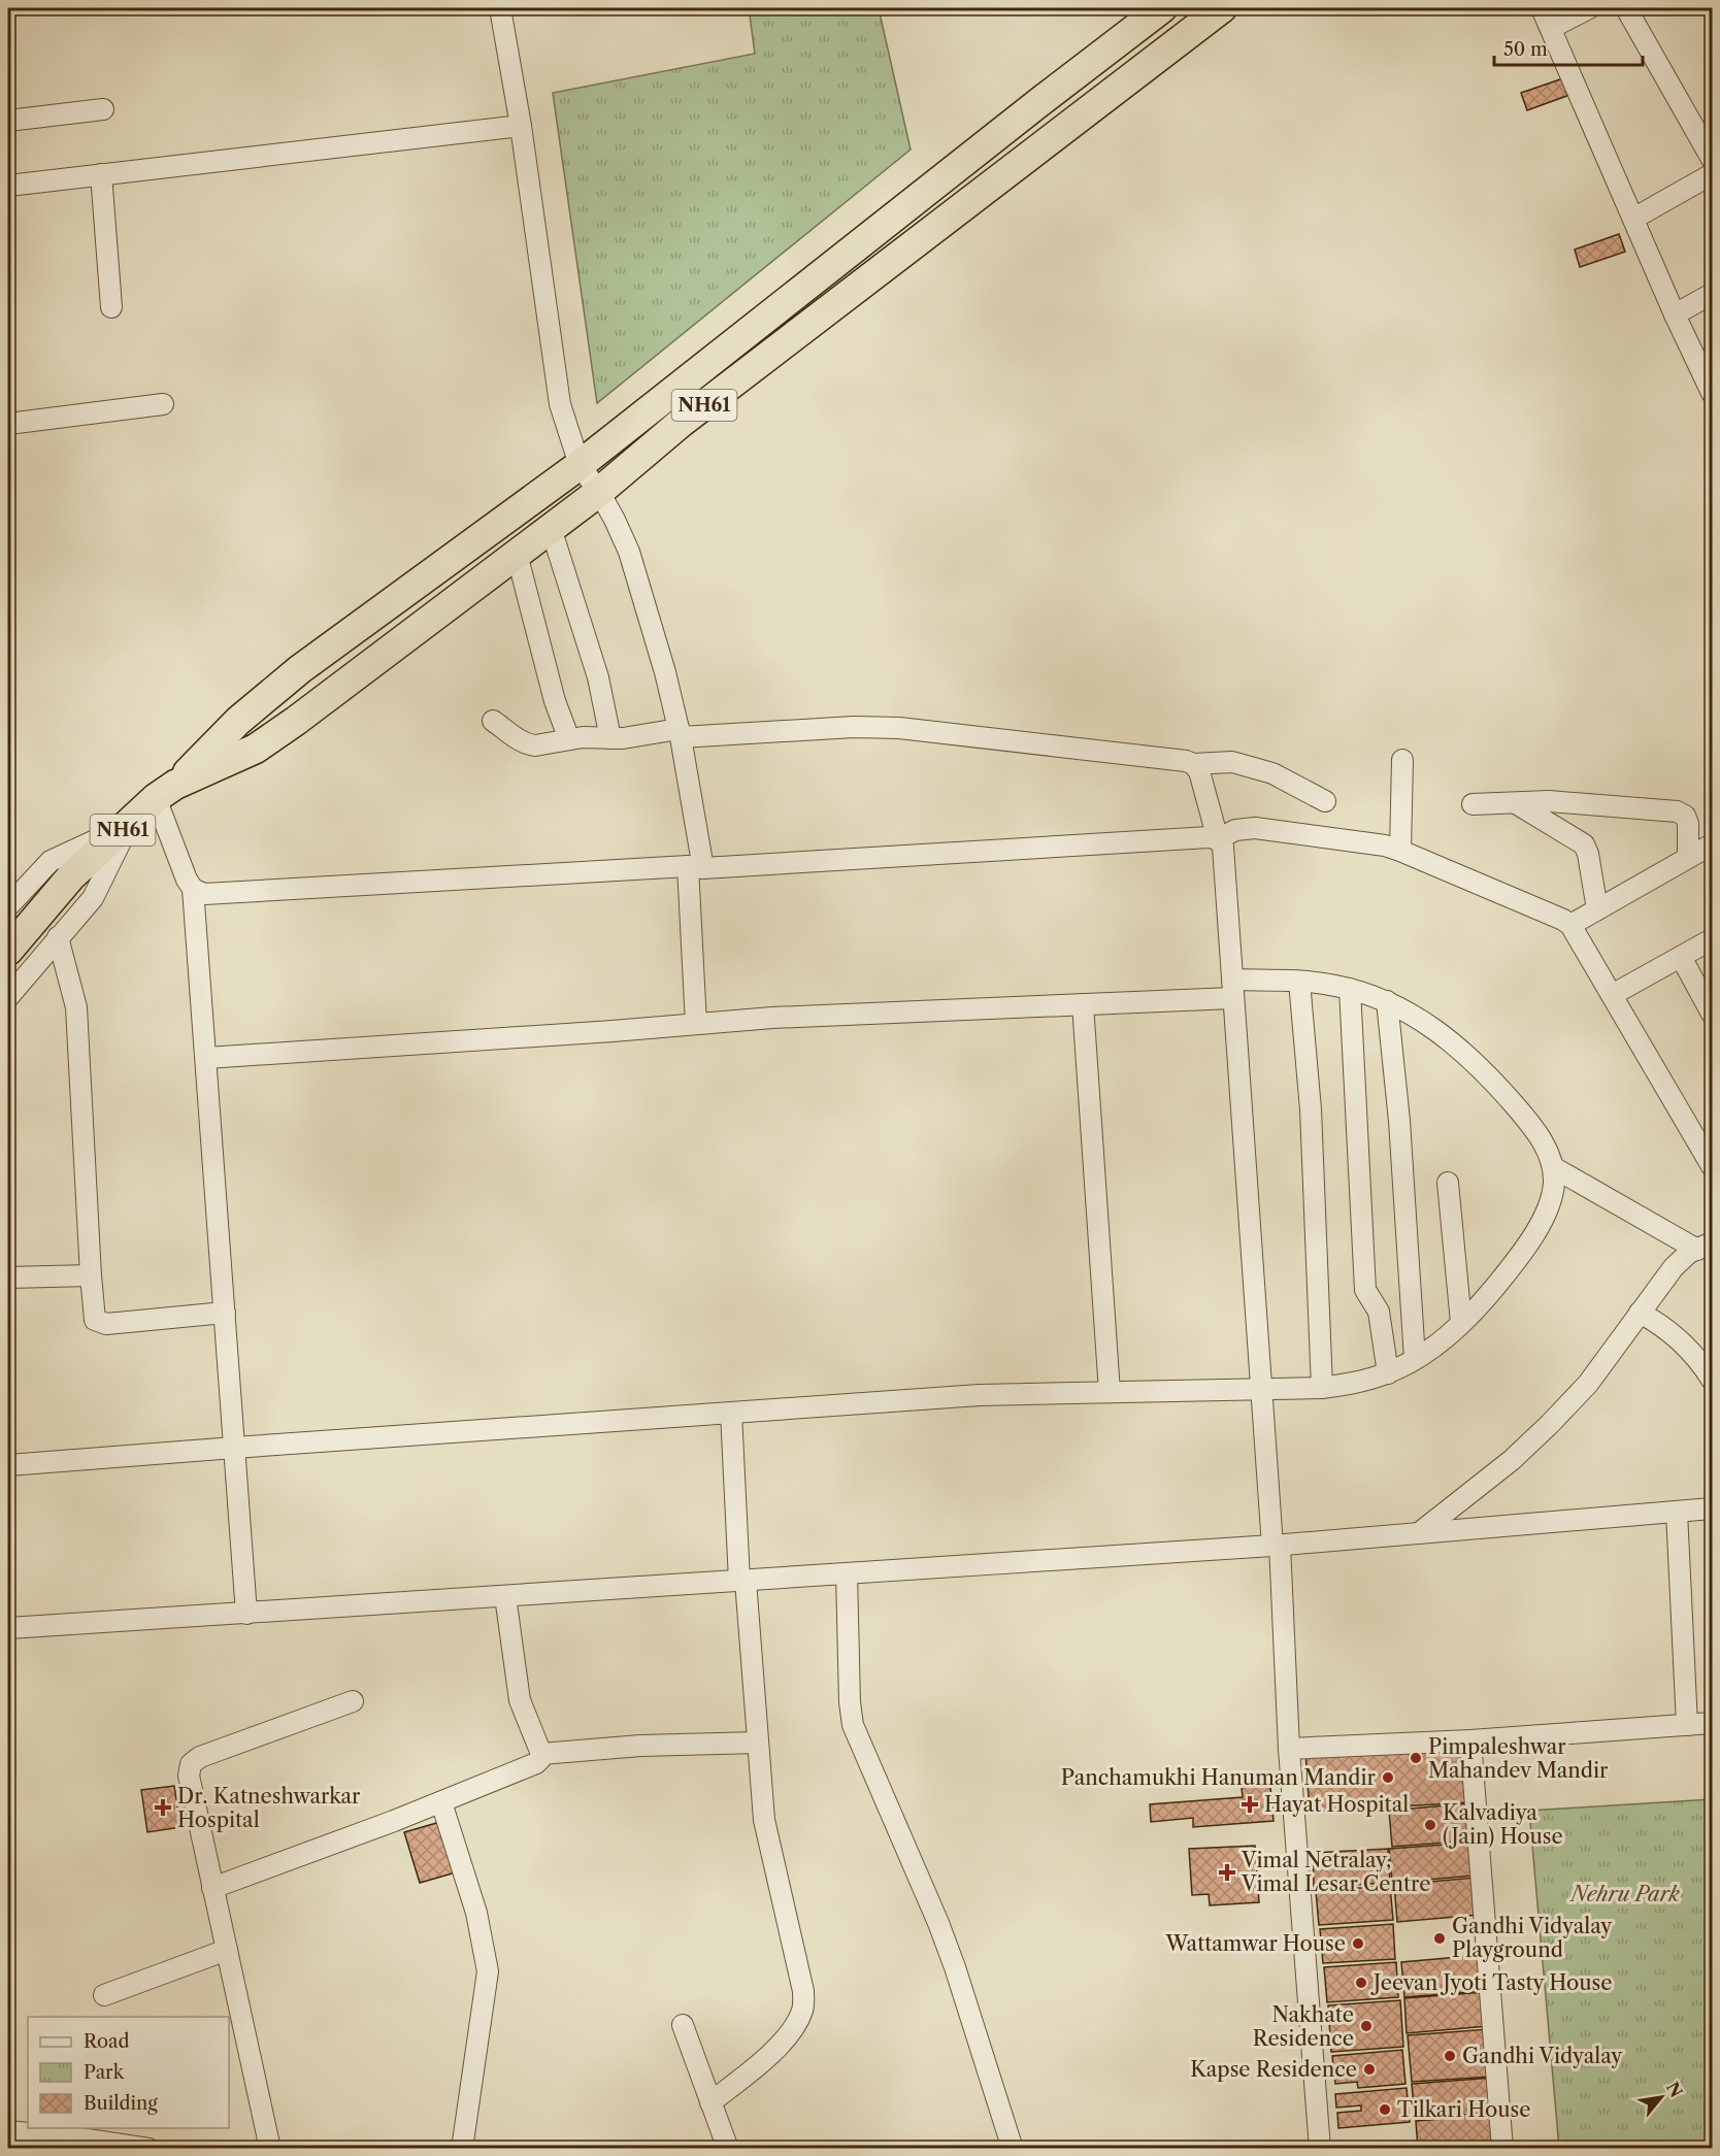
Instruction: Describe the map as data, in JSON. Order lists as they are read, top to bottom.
{
  "streets": {
    "highway": ["NH61"]
  },
  "parks": ["Nehru Park"],
  "places": {
    "other": [
      "Pimpaleshwar Mahandev Mandir",
      "Panchamukhi Hanuman Mandir",
      "Kalvadiya (Jain) House",
      "Gandhi Vidyalay Playground",
      "Wattamwar House",
      "Jeevan Jyoti Tasty House",
      "Nakhate Residence",
      "Gandhi Vidyalay",
      "Kapse Residence",
      "Tilkari House"
    ],
    "health": ["Hayat Hospital", "Dr. Katneshwarkar Hospital", "Vimal Netralay, Vimal Lesar Centre"]
  },
  "legend": ["Road", "Park", "Building"],
  "scale_bar": "50 m",
  "north": "top right"
}
